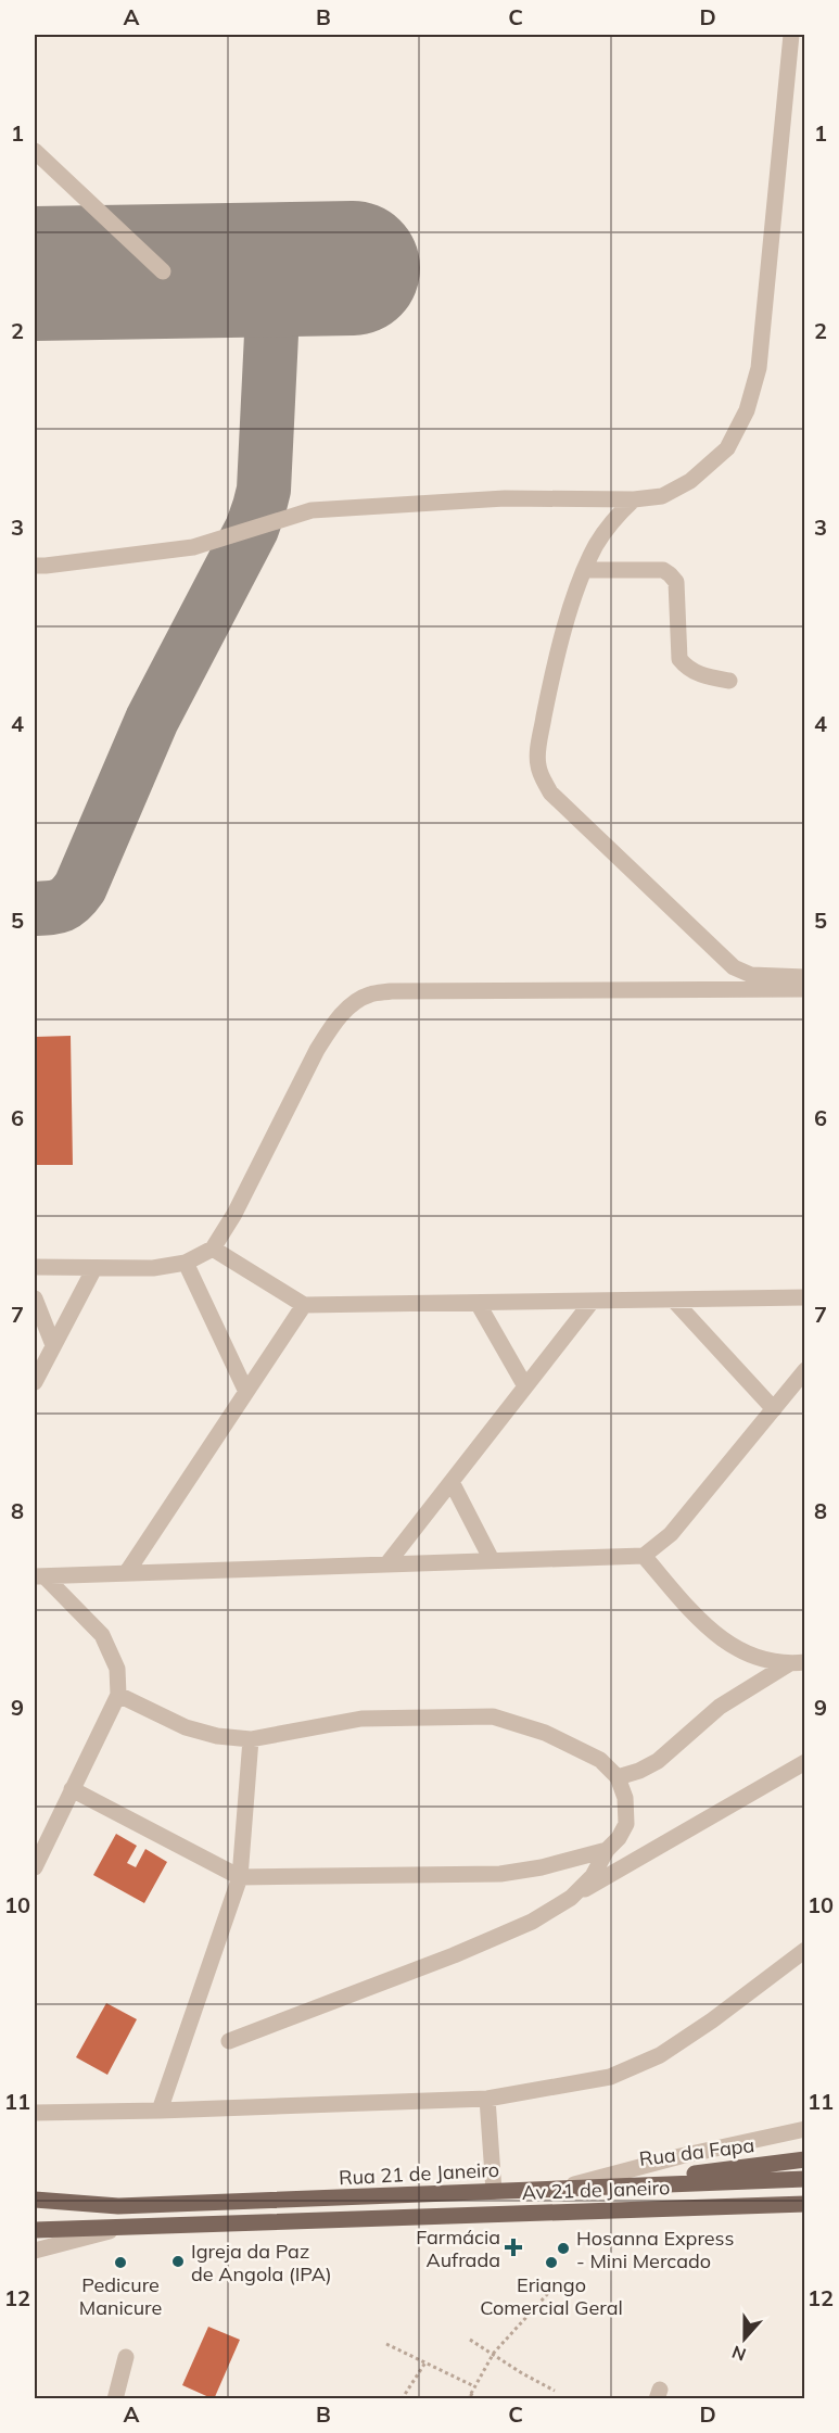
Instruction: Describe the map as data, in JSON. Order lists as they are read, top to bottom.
{
  "streets": {
    "main road": ["Rua da Fapa", "Rua 21 de Janeiro", "Av 21 de Janeiro"]
  },
  "crossings": [
    ["Rua da Fapa", "Rua 21 de Janeiro"]
  ],
  "places": {
    "health": ["Farmácia Aufrada"],
    "other": [
      "Hosanna Express - Mini Mercado",
      "Igreja da Paz de Angola (IPA)",
      "Pedicure Manicure",
      "Eriango Comercial Geral"
    ]
  },
  "north": "bottom",
  "grid": {
    "columns": [
      "A",
      "B",
      "C",
      "D"
    ],
    "rows": [
      "1",
      "2",
      "3",
      "4",
      "5",
      "6",
      "7",
      "8",
      "9",
      "10",
      "11",
      "12"
    ]
  }
}
